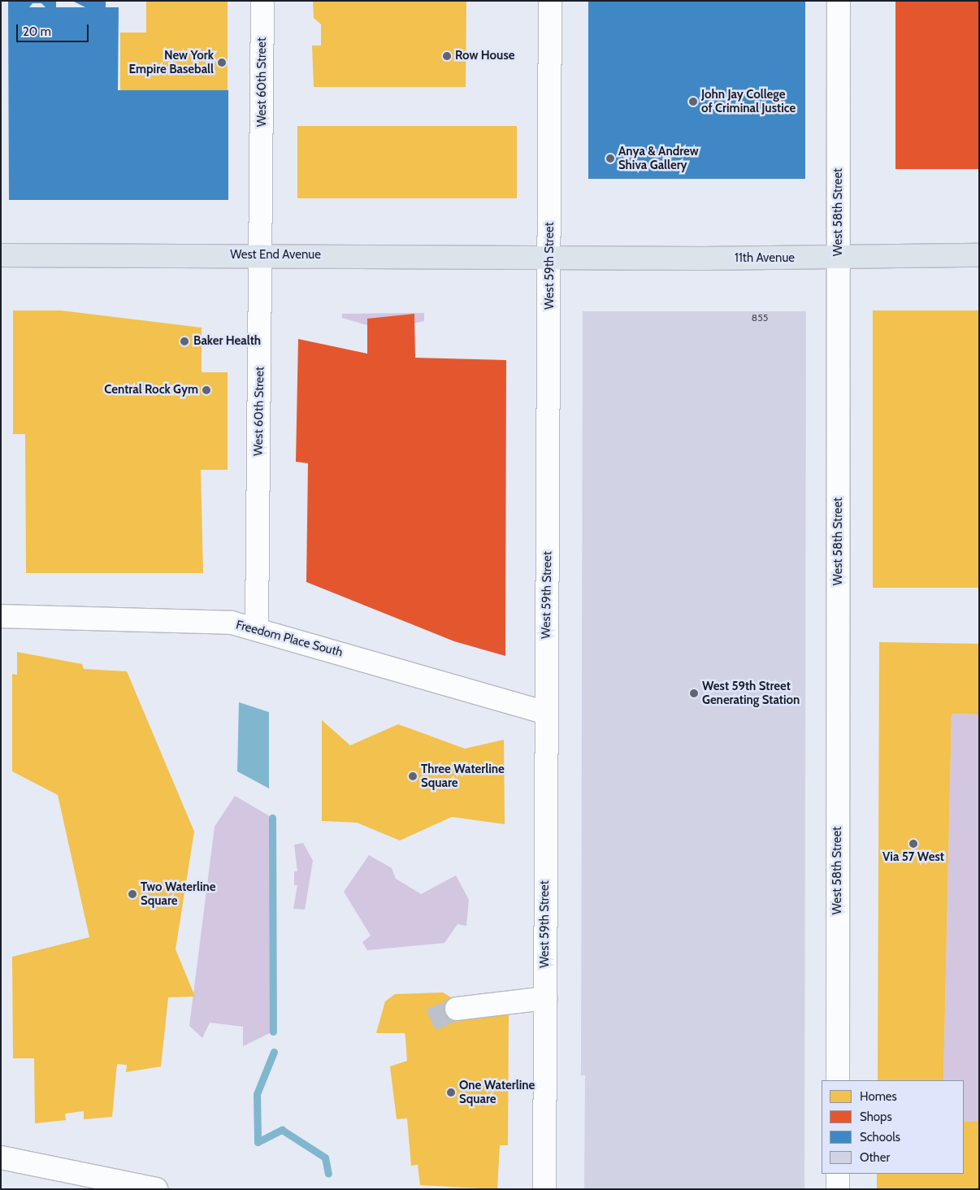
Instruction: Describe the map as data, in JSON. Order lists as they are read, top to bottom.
{
  "streets": {
    "main road": ["West End Avenue", "11th Avenue"],
    "street": [
      "West 60th Street",
      "West 58th Street",
      "West 59th Street",
      "Freedom Place South"
    ]
  },
  "crossings": [
    ["West 60th Street", "West End Avenue"],
    ["West 60th Street", "Freedom Place South"],
    ["West 58th Street", "11th Avenue"],
    ["West End Avenue", "11th Avenue"],
    ["West End Avenue", "West 59th Street"],
    ["11th Avenue", "West 59th Street"],
    ["West 59th Street", "Freedom Place South"]
  ],
  "places": [
    "Row House",
    "New York Empire Baseball",
    "John Jay College of Criminal Justice",
    "Anya & Andrew Shiva Gallery",
    "Baker Health",
    "Central Rock Gym",
    "West 59th Street Generating Station",
    "Three Waterline Square",
    "Via 57 West",
    "Two Waterline Square",
    "One Waterline Square"
  ],
  "house_numbers": ["855"],
  "legend": [
    "Homes",
    "Shops",
    "Schools",
    "Other"
  ],
  "scale_bar": "20 m"
}
